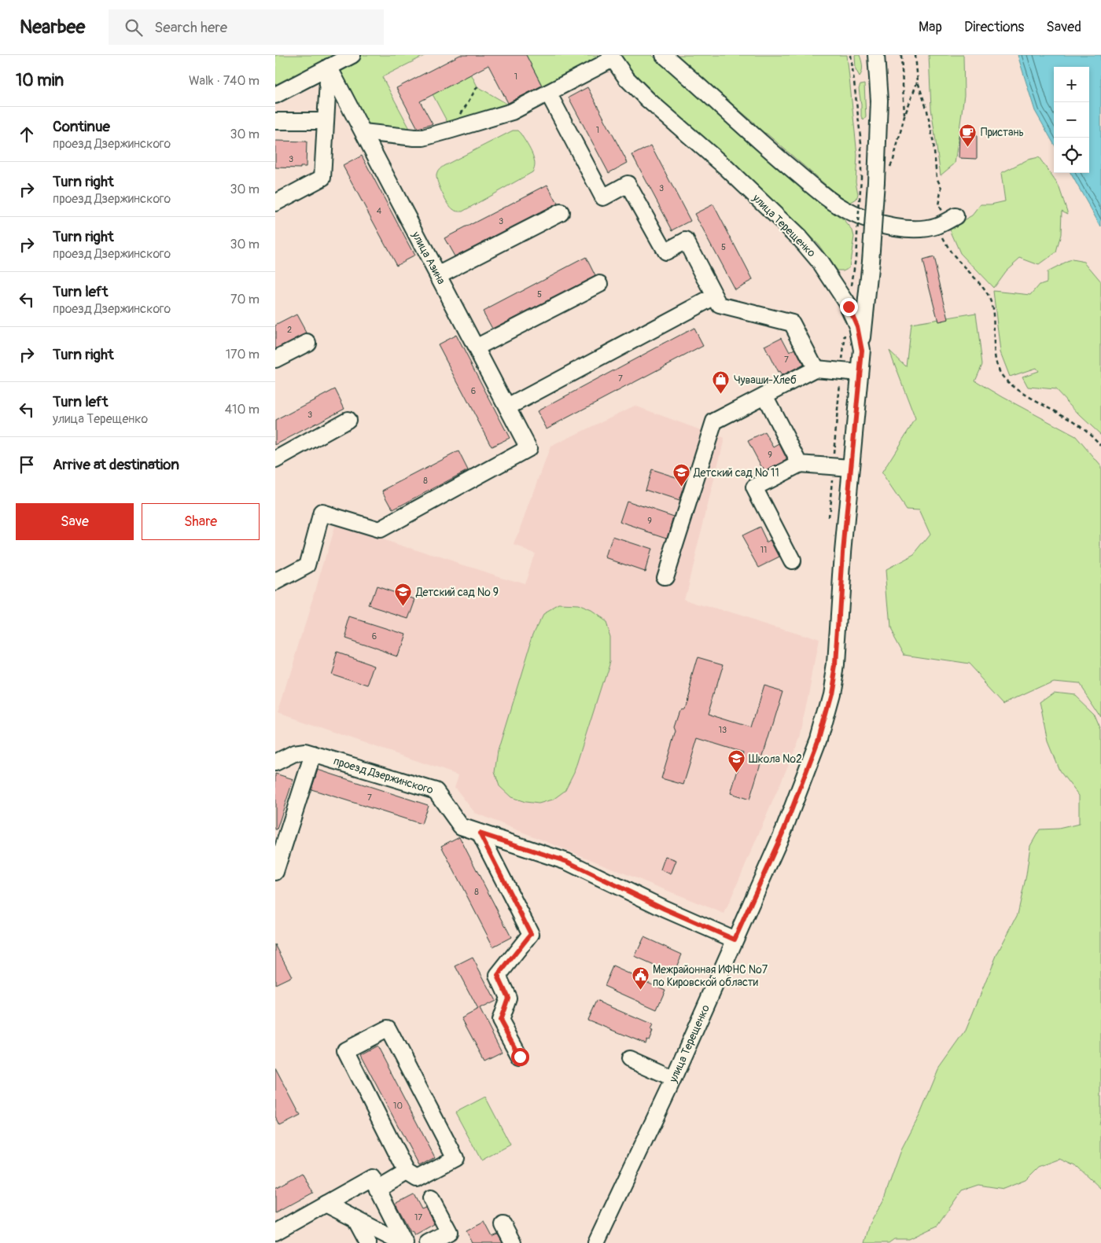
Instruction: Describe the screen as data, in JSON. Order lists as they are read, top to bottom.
{
  "streets": {
    "street": ["улица Терещенко", "улица Азина", "проезд Дзержинского"]
  },
  "crossings": [
    ["улица Терещенко", "проезд Дзержинского"]
  ],
  "places": {
    "cafe": ["Пристань"],
    "shop": ["Чуваши-Хлеб"],
    "school or university": ["Детский сад № 11", "Детский сад № 9", "Школа №2"],
    "public building": ["Межрайонная ИФНС №7 по Кировской области"]
  },
  "house_numbers": [
    "1",
    "1",
    "3",
    "3",
    "4",
    "3",
    "5",
    "5",
    "2",
    "7",
    "7",
    "6",
    "3",
    "9",
    "8",
    "9",
    "11",
    "6",
    "13",
    "7",
    "8",
    "10",
    "17"
  ],
  "page": {
    "header": "Nearbee",
    "search": "Search here",
    "nav": ["Map", "Directions", "Saved"],
    "heading": ["10 min", "Walk · 740 m"],
    "map_buttons": ["+", "−"],
    "list": [
      ["Continue", "проезд Дзержинского", "30 m"],
      ["Turn right", "проезд Дзержинского", "30 m"],
      ["Turn right", "проезд Дзержинского", "30 m"],
      ["Turn left", "проезд Дзержинского", "70 m"],
      ["Turn right", "170 m"],
      ["Turn left", "улица Терещенко", "410 m"],
      "Arrive at destination"
    ],
    "buttons": ["Save", "Share"]
  }
}
